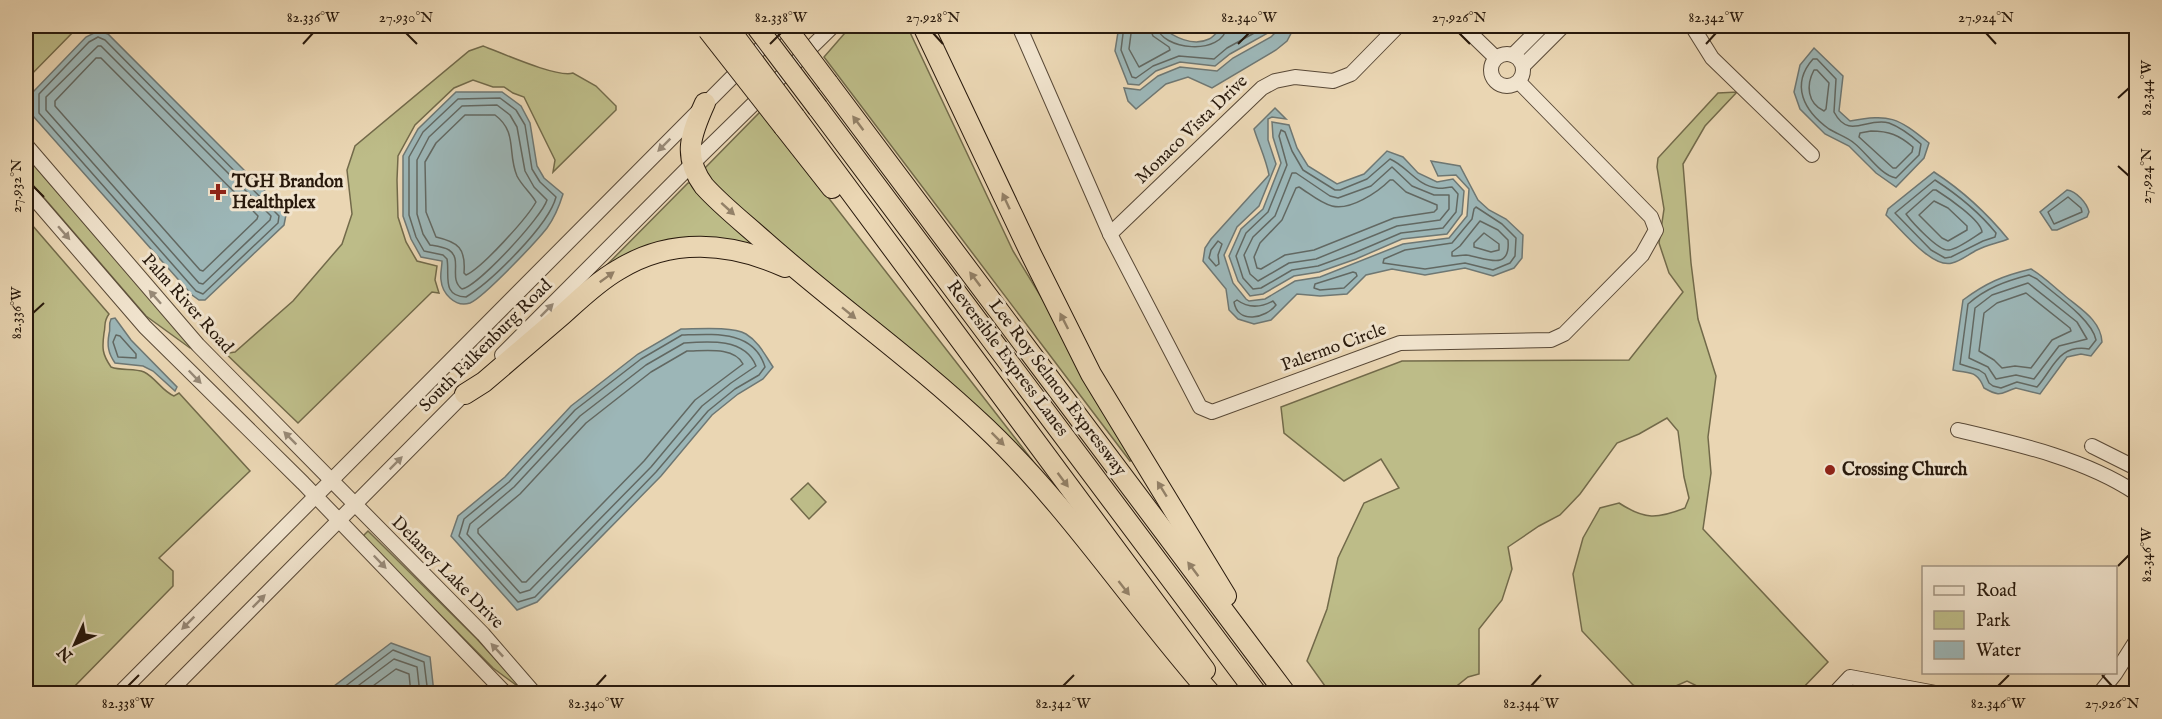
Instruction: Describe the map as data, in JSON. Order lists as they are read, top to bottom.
{
  "streets": {
    "highway": ["Reversible Express Lanes", "Lee Roy Selmon Expressway"],
    "street": [
      "Monaco Vista Drive",
      "Palm River Road",
      "South Falkenburg Road",
      "Palermo Circle",
      "Delaney Lake Drive"
    ]
  },
  "crossings": [
    ["Monaco Vista Drive", "Palermo Circle"],
    ["Palm River Road", "South Falkenburg Road"],
    ["Palm River Road", "Delaney Lake Drive"],
    ["South Falkenburg Road", "Lee Roy Selmon Expressway"],
    ["South Falkenburg Road", "Delaney Lake Drive"]
  ],
  "places": {
    "health": ["TGH Brandon Healthplex"],
    "other": ["Crossing Church"]
  },
  "legend": ["Road", "Park", "Water"],
  "north": "bottom left",
  "coordinates": [
    "82.336°W",
    "27.930°N",
    "82.338°W",
    "27.928°N",
    "82.340°W",
    "27.926°N",
    "82.342°W",
    "27.924°N",
    "82.344°W",
    "27.932°N",
    "82.346°W"
  ]
}
